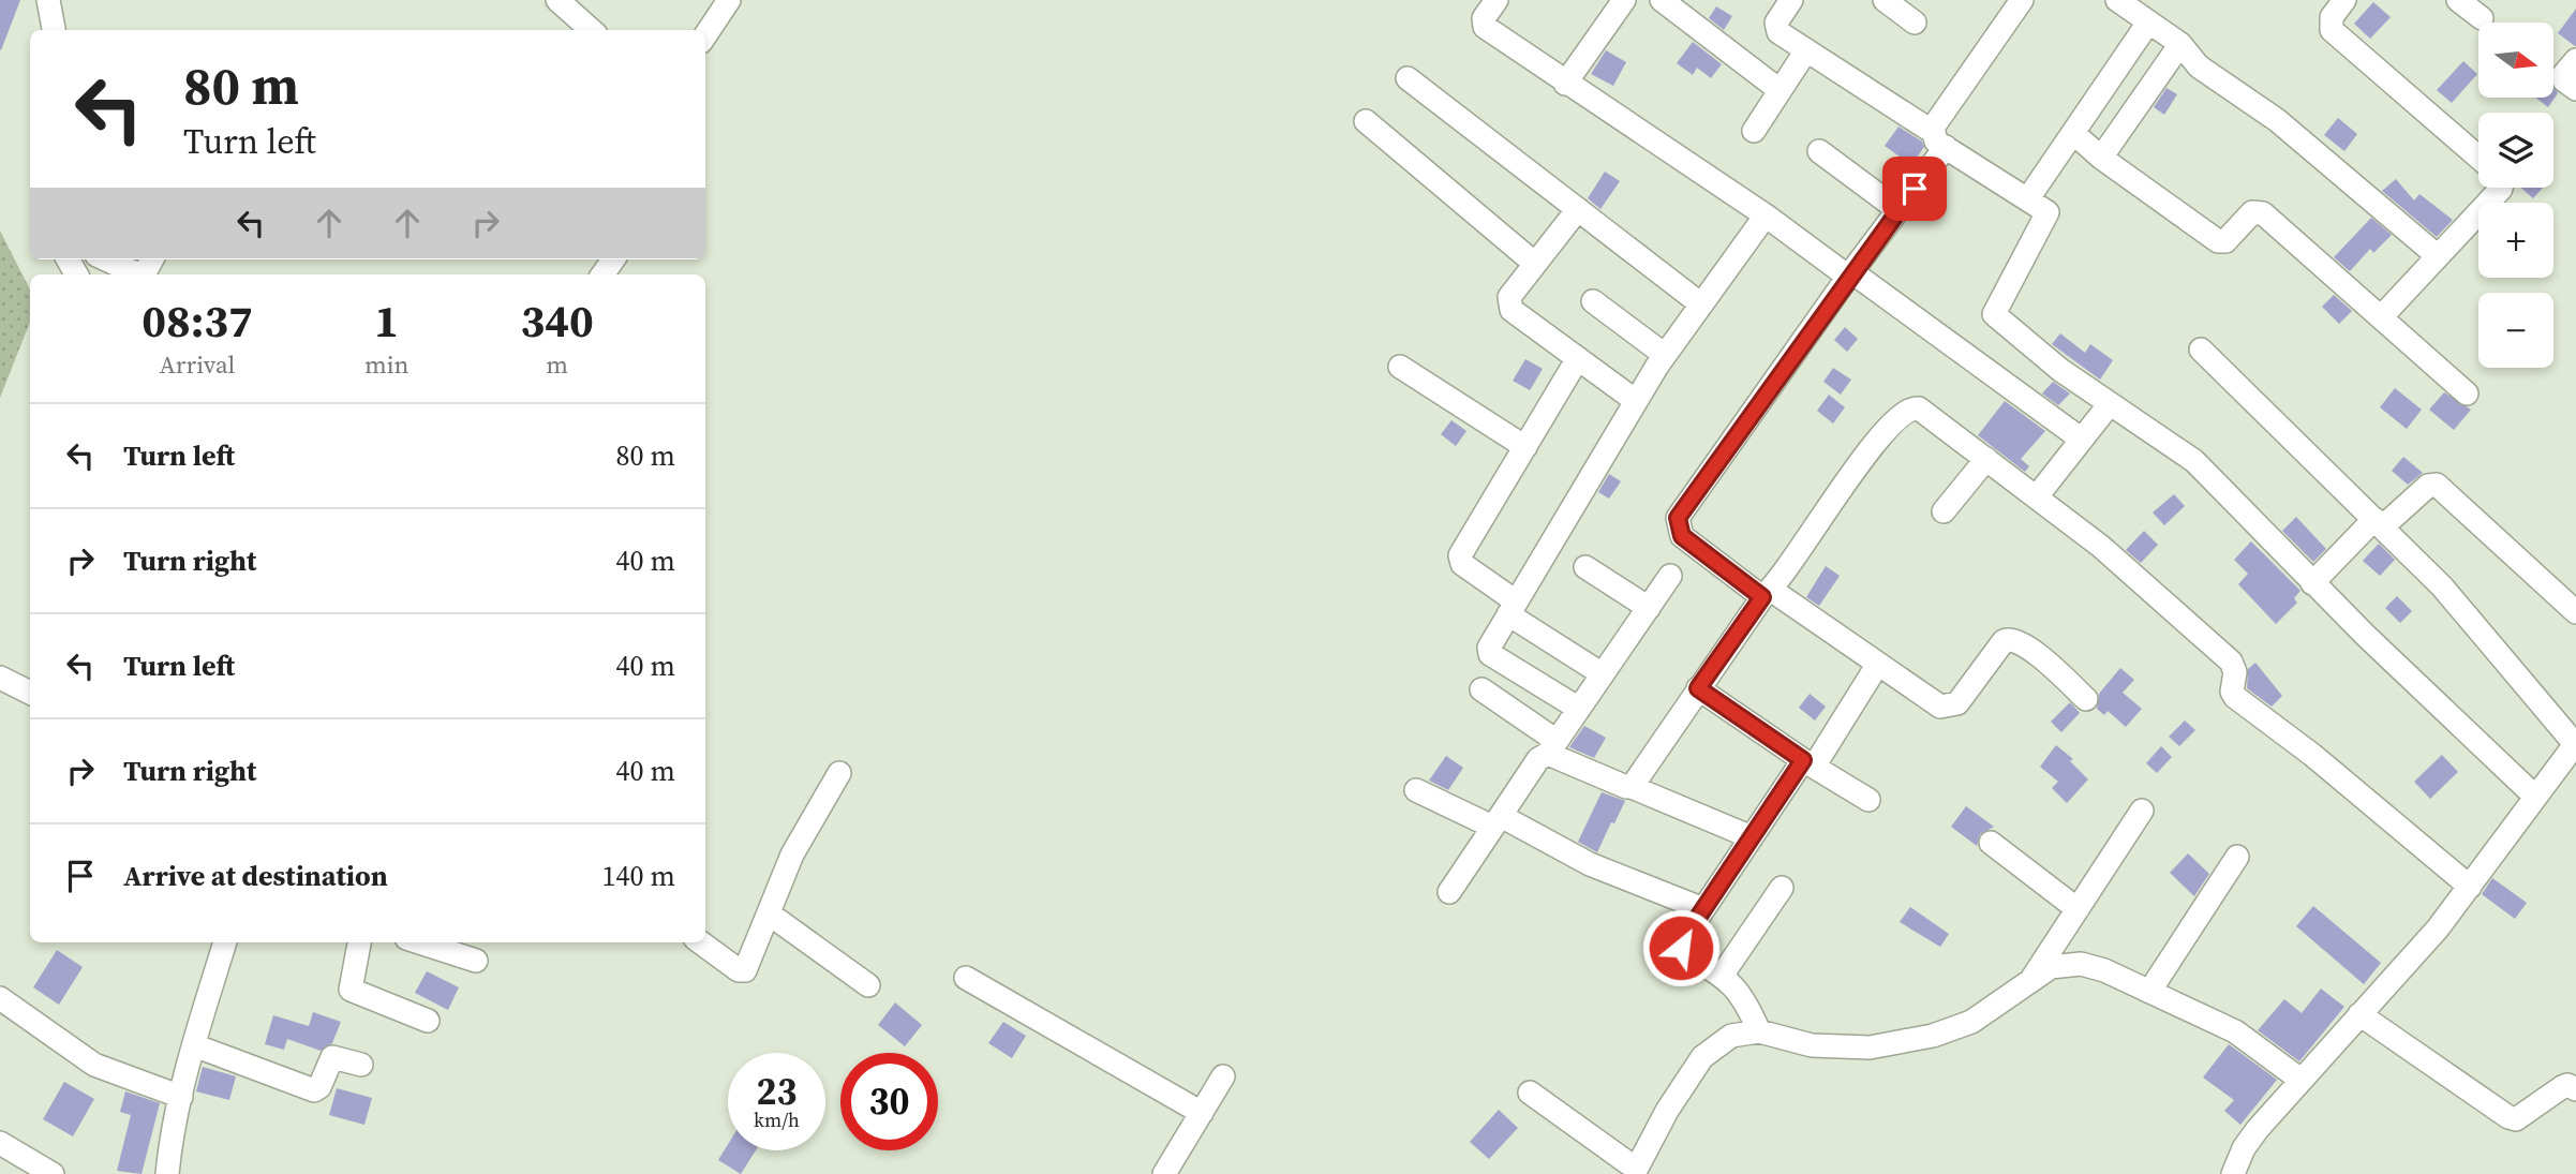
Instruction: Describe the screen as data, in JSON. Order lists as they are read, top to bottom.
{
  "north": "right",
  "page": {
    "map_buttons": ["+", "−"],
    "turn": ["80 m", "Turn left"],
    "eta": [
      "08:37",
      "Arrival",
      "1",
      "min",
      "340",
      "m"
    ],
    "list": [
      {
        "name": "Turn left",
        "value": "80 m"
      },
      {
        "name": "Turn right",
        "value": "40 m"
      },
      {
        "name": "Turn left",
        "value": "40 m"
      },
      {
        "name": "Turn right",
        "value": "40 m"
      },
      {
        "name": "Arrive at destination",
        "value": "140 m"
      }
    ],
    "speed": "23 km/h",
    "limit": "30"
  }
}
